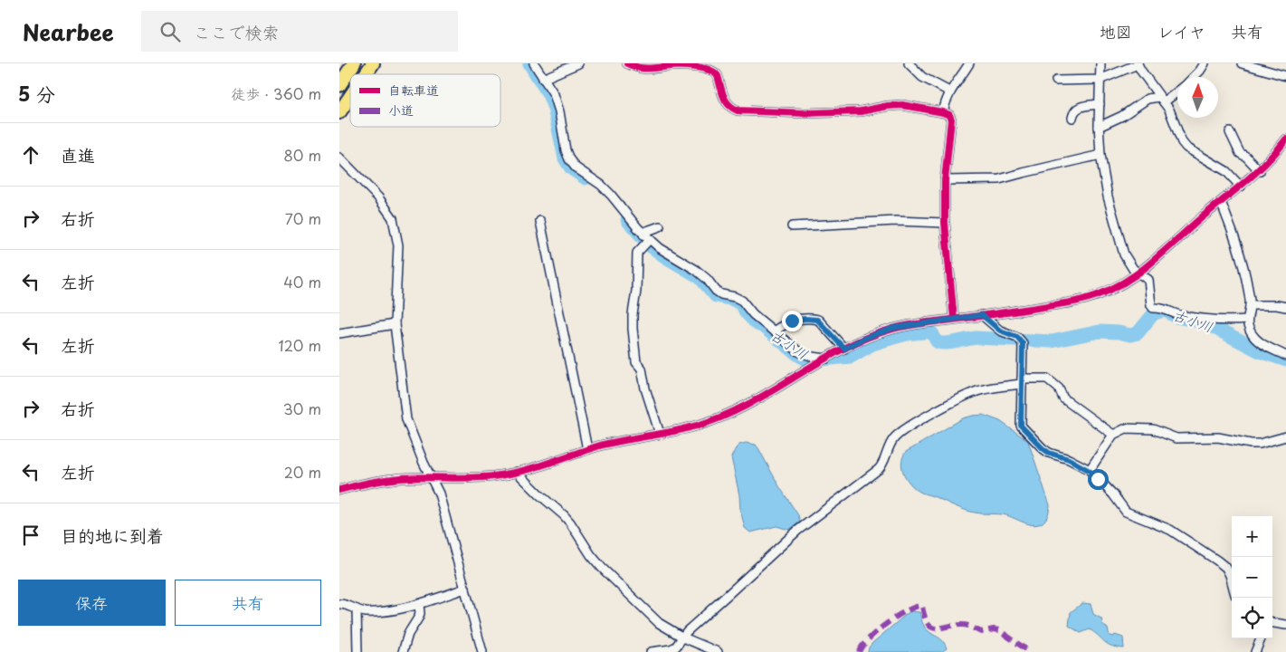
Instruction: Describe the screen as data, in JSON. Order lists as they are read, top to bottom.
{
  "water": ["古小川"],
  "legend": ["自転車道", "小道"],
  "north": "top",
  "page": {
    "header": "Nearbee",
    "search": "ここで検索",
    "nav": ["地図", "レイヤ", "共有"],
    "heading": ["5 分", "徒歩 · 360 m"],
    "list": [
      ["直進", "80 m"],
      ["右折", "70 m"],
      ["左折", "40 m"],
      ["左折", "120 m"],
      ["右折", "30 m"],
      ["左折", "20 m"],
      "目的地に到着"
    ],
    "map_buttons": ["+", "−"],
    "buttons": ["保存", "共有"]
  }
}
